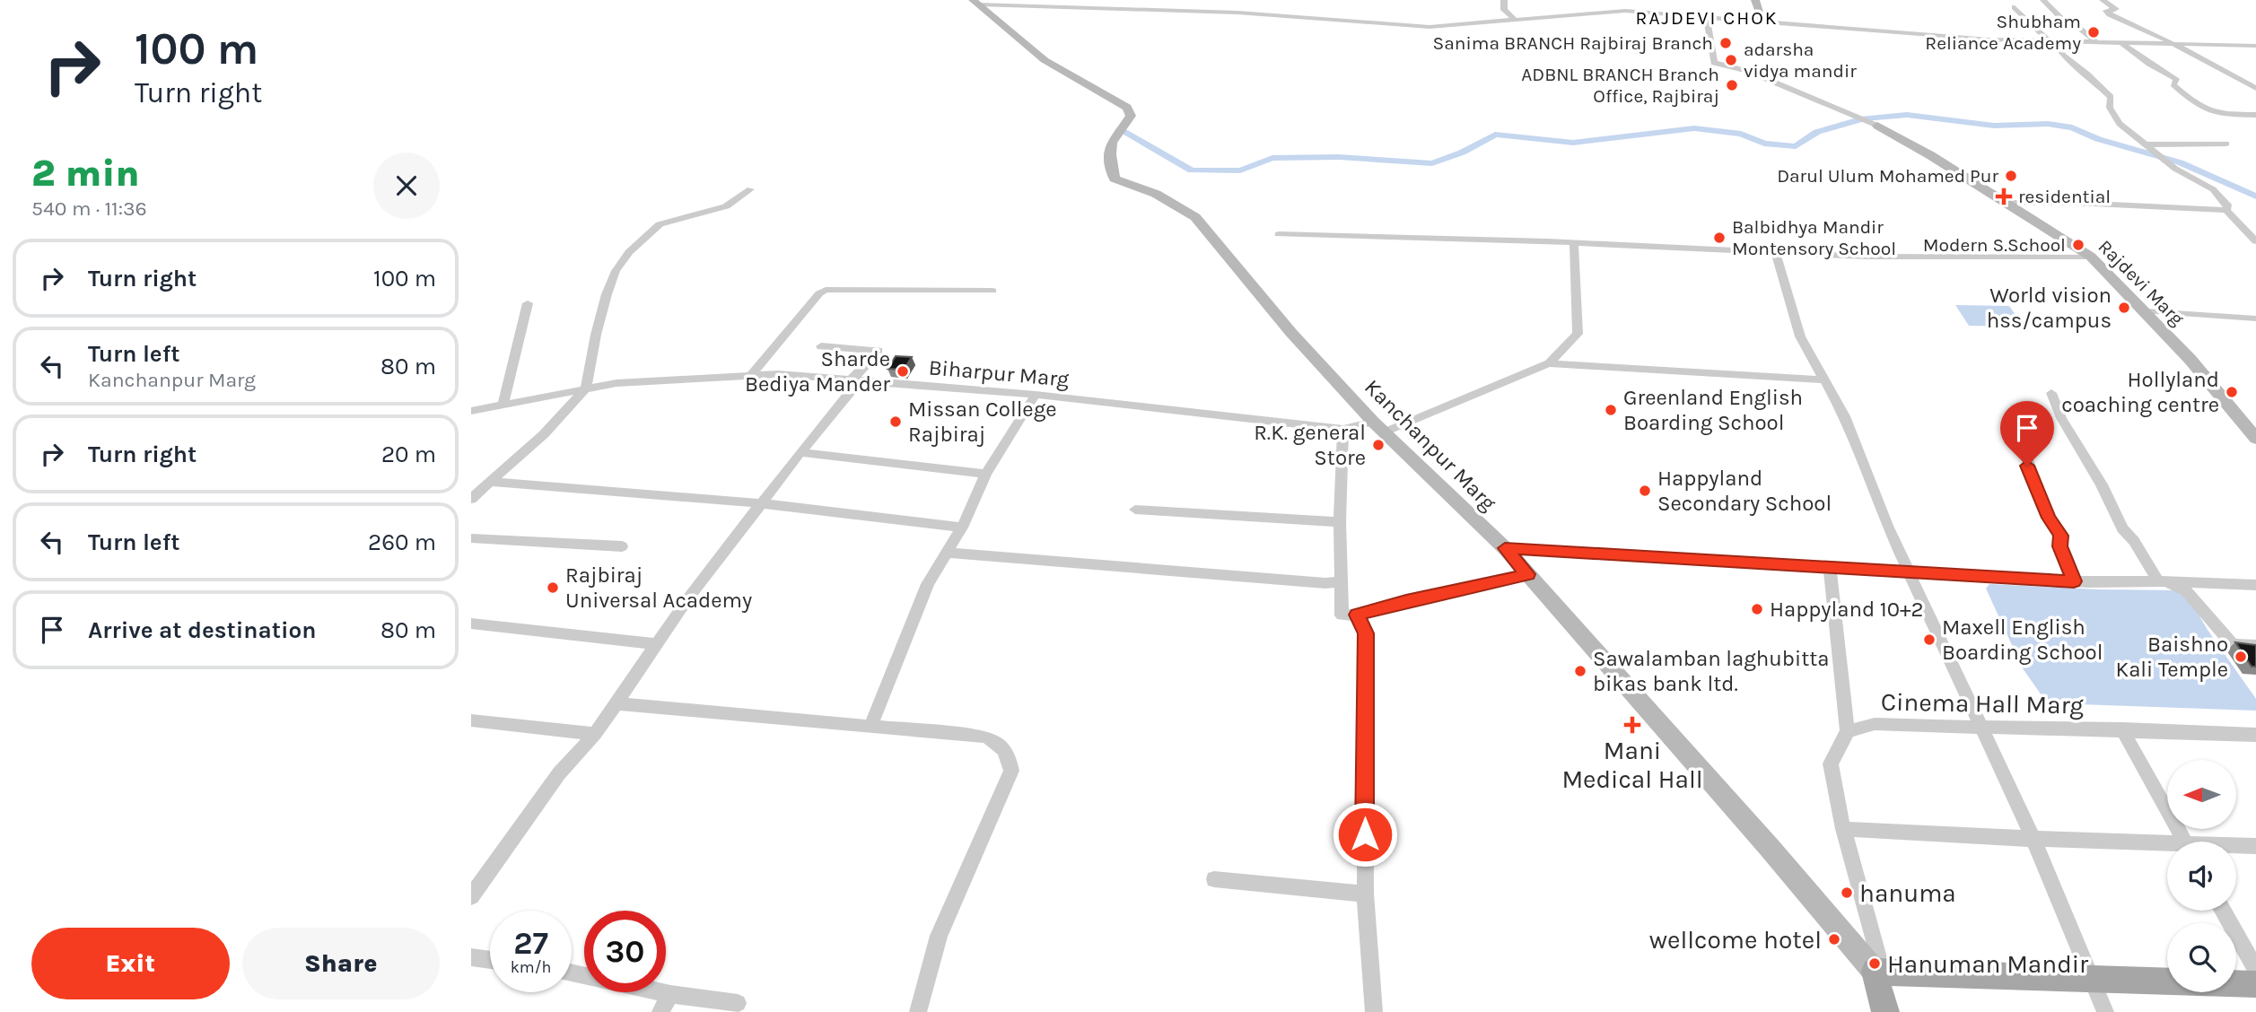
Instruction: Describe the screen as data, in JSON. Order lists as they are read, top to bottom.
{
  "streets": {
    "main road": ["Rajdevi Marg", "Kanchanpur Marg"],
    "street": ["Biharpur Marg", "Cinema Hall Marg"]
  },
  "crossings": [
    ["Biharpur Marg", "Kanchanpur Marg"]
  ],
  "districts": ["RAJDEVI CHOK"],
  "places": {
    "other": [
      "Shubham Reliance Academy",
      "Sanima BRANCH Rajbiraj Branch",
      "adarsha vidya mandir",
      "ADBNL BRANCH Branch Office, Rajbiraj",
      "Darul Ulum Mohamed Pur",
      "Balbidhya Mandir Montensory School",
      "Modern S.School",
      "World vision hss/campus",
      "Sharde Bediya Mander",
      "Hollyland coaching centre",
      "Greenland English Boarding School",
      "Missan College Rajbiraj",
      "R.K. general Store",
      "Happyland Secondary School",
      "Rajbiraj Universal Academy",
      "Happyland 10+2",
      "Maxell English Boarding School",
      "Baishno Kali Temple",
      "Sawalamban laghubitta bikas bank ltd.",
      "hanuma",
      "wellcome hotel",
      "Hanuman Mandir"
    ],
    "health": ["residential", "Mani Medical Hall"]
  },
  "north": "left",
  "page": {
    "turn": ["100 m", "Turn right"],
    "heading": ["2 min", "540 m · 11:36"],
    "list": [
      {
        "name": "Turn right",
        "value": "100 m"
      },
      {
        "name": "Turn left",
        "note": "Kanchanpur Marg",
        "value": "80 m"
      },
      {
        "name": "Turn right",
        "value": "20 m"
      },
      {
        "name": "Turn left",
        "value": "260 m"
      },
      {
        "name": "Arrive at destination",
        "value": "80 m"
      }
    ],
    "speed": "27 km/h",
    "limit": "30",
    "buttons": ["Exit", "Share"]
  }
}
